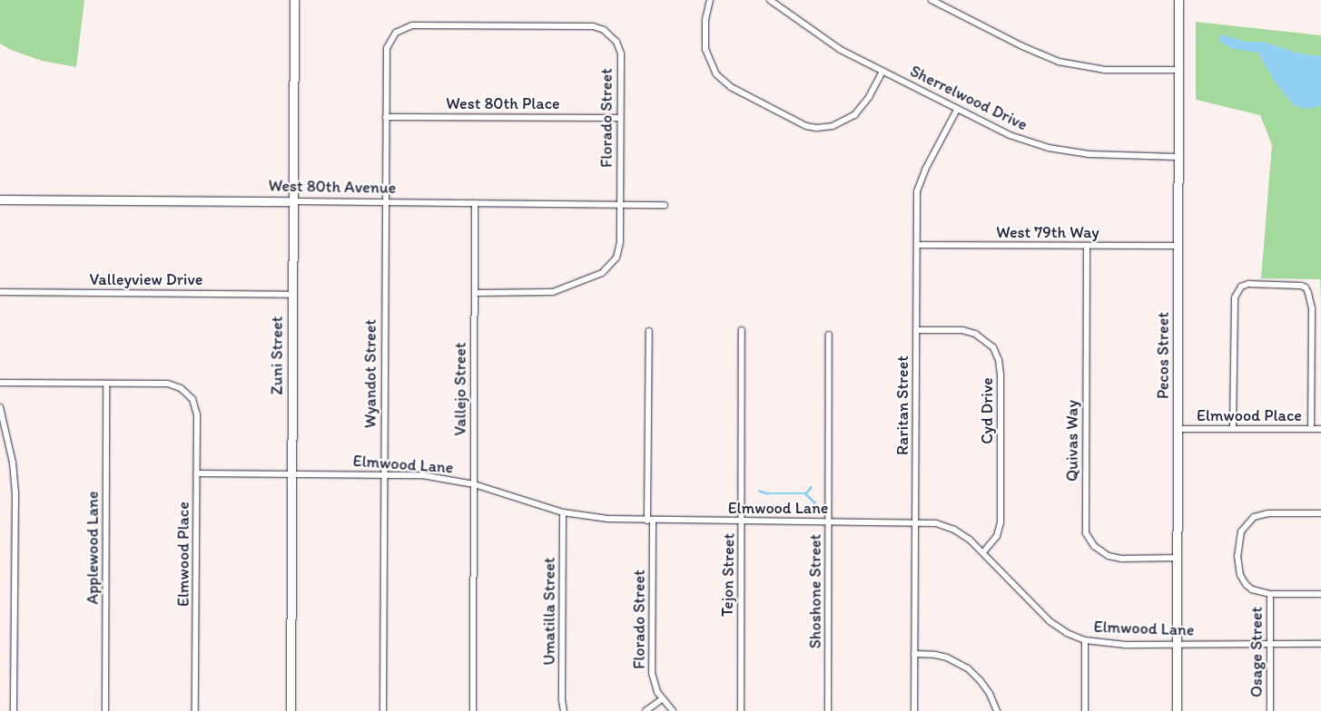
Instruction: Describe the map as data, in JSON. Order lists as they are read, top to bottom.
{
  "streets": {
    "street": [
      "Sherrelwood Drive",
      "West 80th Place",
      "Florado Street",
      "West 80th Avenue",
      "West 79th Way",
      "Valleyview Drive",
      "Zuni Street",
      "Pecos Street",
      "Wyandot Street",
      "Vallejo Street",
      "Raritan Street",
      "Cyd Drive",
      "Elmwood Place",
      "Quivas Way",
      "Elmwood Lane",
      "Applewood Lane",
      "Tejon Street",
      "Shoshone Street",
      "Umatilla Street",
      "Osage Street"
    ]
  },
  "crossings": [
    ["Sherrelwood Drive", "Pecos Street"],
    ["Sherrelwood Drive", "Raritan Street"],
    ["West 80th Place", "Florado Street"],
    ["West 80th Place", "Wyandot Street"],
    ["Florado Street", "West 80th Avenue"],
    ["Florado Street", "Wyandot Street"],
    ["Florado Street", "Elmwood Lane"],
    ["West 80th Avenue", "Zuni Street"],
    ["West 80th Avenue", "Wyandot Street"],
    ["West 80th Avenue", "Vallejo Street"],
    ["West 79th Way", "Pecos Street"],
    ["West 79th Way", "Raritan Street"],
    ["West 79th Way", "Quivas Way"],
    ["Valleyview Drive", "Zuni Street"],
    ["Zuni Street", "Elmwood Lane"],
    ["Pecos Street", "Elmwood Place"],
    ["Pecos Street", "Quivas Way"],
    ["Pecos Street", "Elmwood Lane"],
    ["Wyandot Street", "Elmwood Lane"],
    ["Vallejo Street", "Elmwood Lane"],
    ["Raritan Street", "Cyd Drive"],
    ["Raritan Street", "Elmwood Lane"],
    ["Cyd Drive", "Elmwood Lane"],
    ["Elmwood Place", "Elmwood Lane"],
    ["Elmwood Place", "Applewood Lane"],
    ["Elmwood Lane", "Tejon Street"],
    ["Elmwood Lane", "Shoshone Street"],
    ["Elmwood Lane", "Umatilla Street"],
    ["Elmwood Lane", "Osage Street"]
  ]
}
